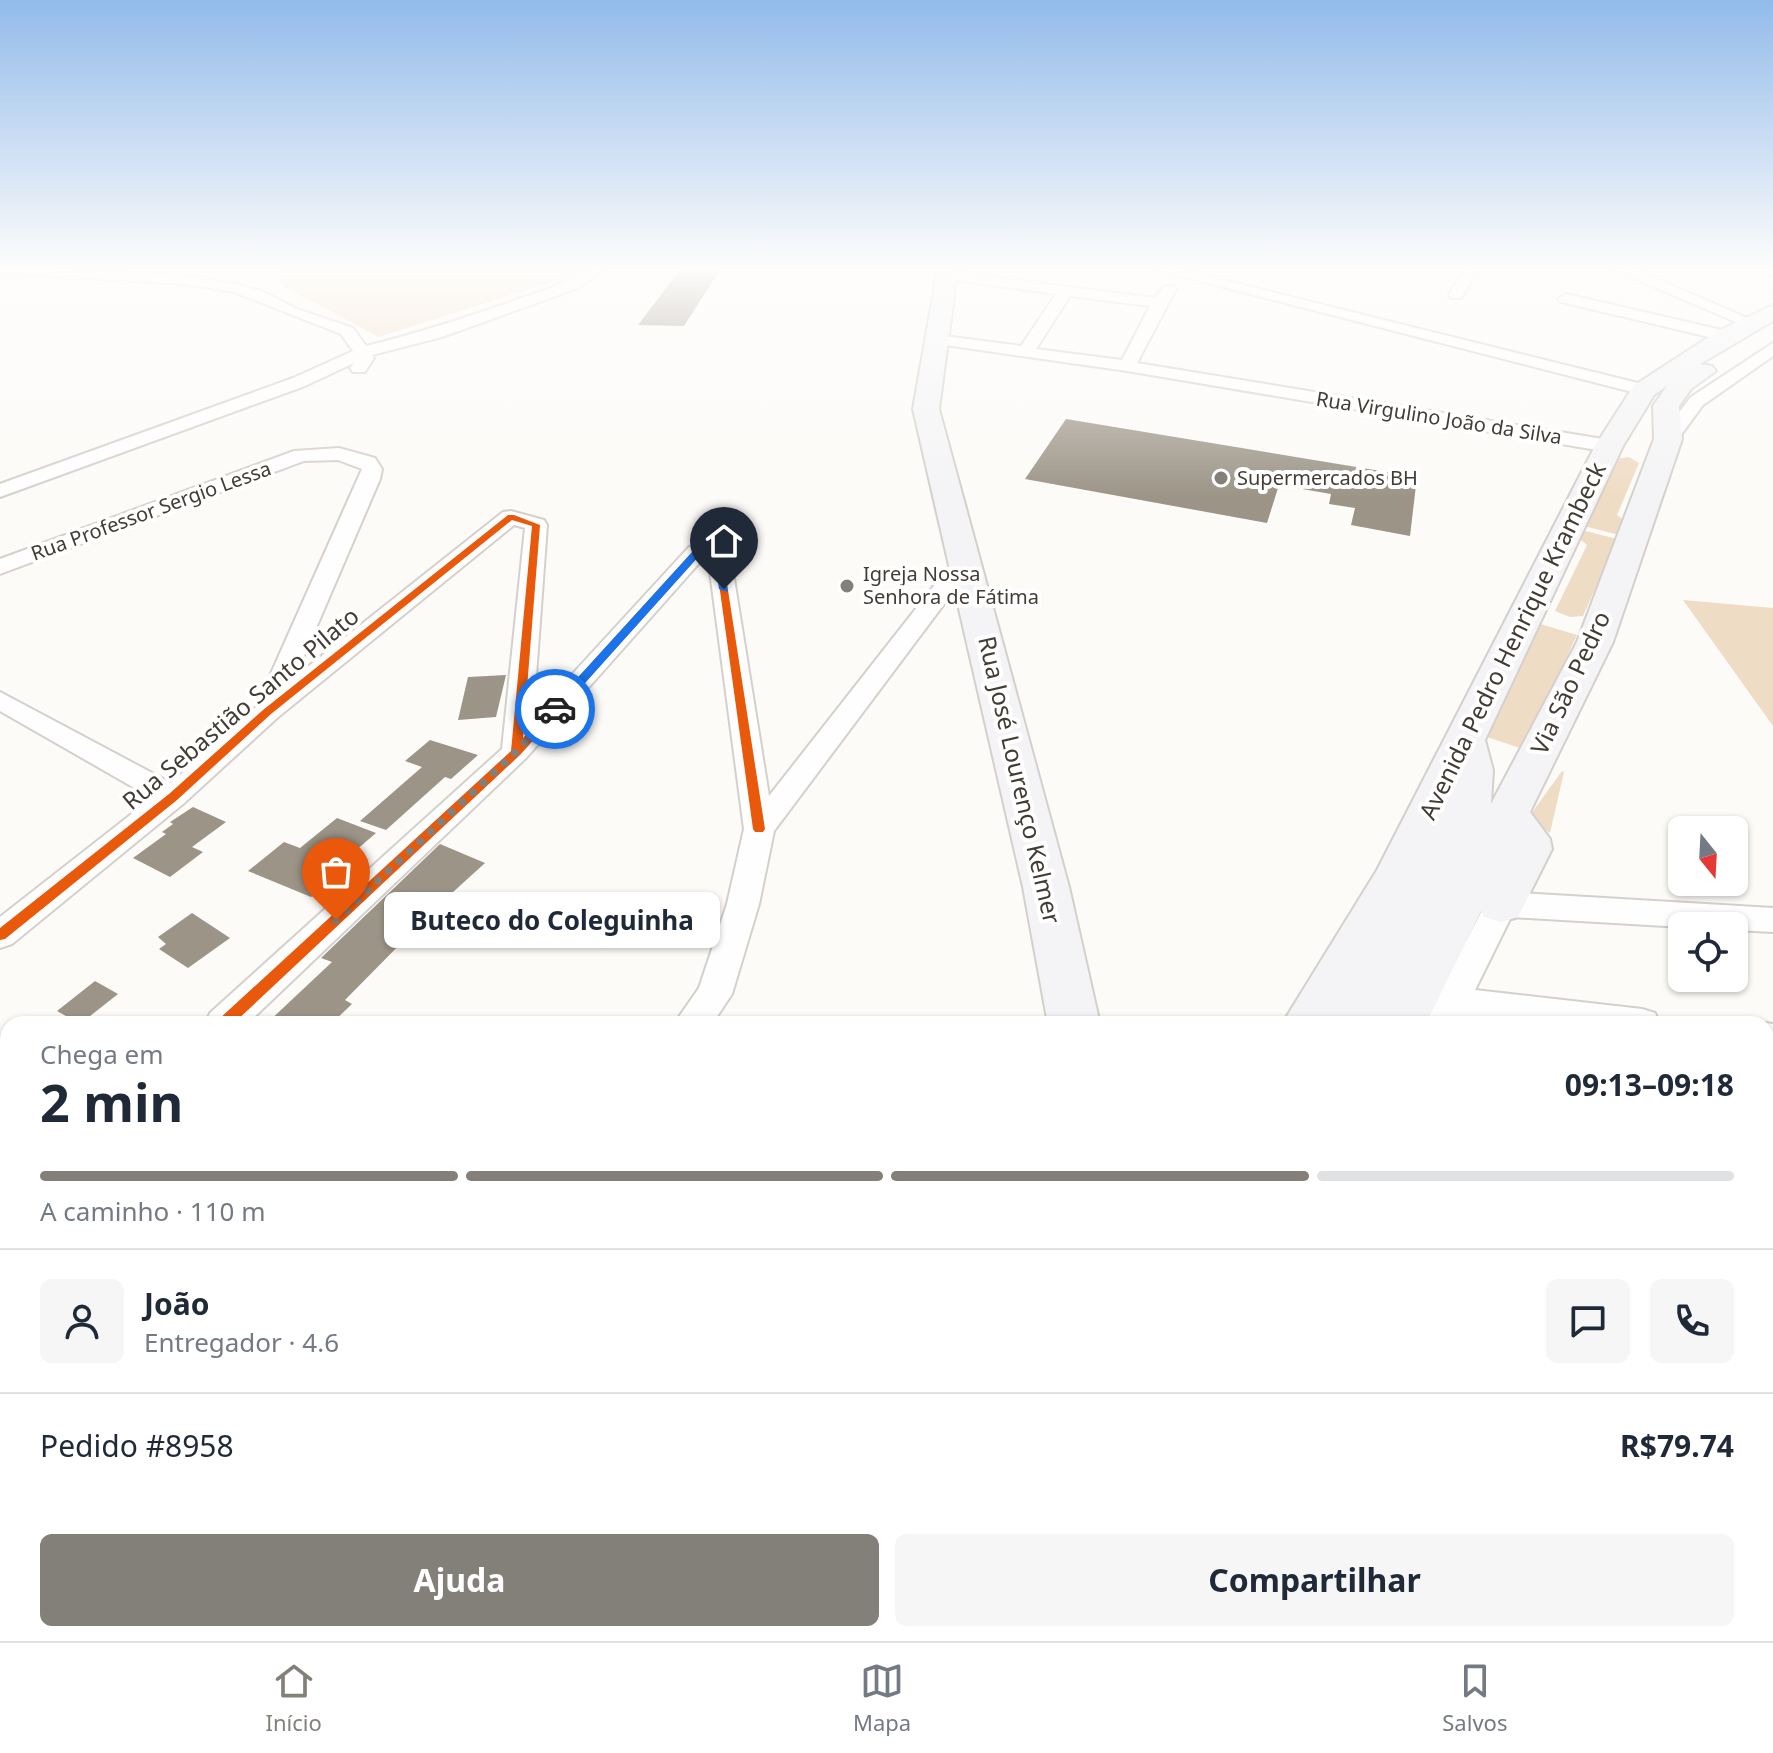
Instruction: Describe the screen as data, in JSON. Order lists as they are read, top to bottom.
{
  "streets": {
    "main road": ["Avenida Pedro Henrique Krambeck", "Via São Pedro", "Rua José Lourenço Kelmer"],
    "street": ["Rua Virgulino João da Silva", "Rua Professor Sergio Lessa", "Rua Sebastião Santo Pilato"]
  },
  "crossings": [
    ["Rua Virgulino João da Silva", "Avenida Pedro Henrique Krambeck"],
    ["Rua Professor Sergio Lessa", "Rua Sebastião Santo Pilato"]
  ],
  "places": ["Supermercados BH", "Igreja Nossa Senhora de Fátima", "Buteco do Coleguinha"],
  "north": "bottom",
  "page": {
    "bubble": "Buteco do Coleguinha",
    "heading": ["2 min", "Chega em", "09:13–09:18"],
    "panel": [
      "João",
      "Entregador · 4.6",
      "Pedido #8958",
      "R$79.74"
    ],
    "bar": "A caminho · 110 m",
    "buttons": ["Ajuda", "Compartilhar"],
    "tabs": ["Início", "Mapa", "Salvos"]
  }
}
